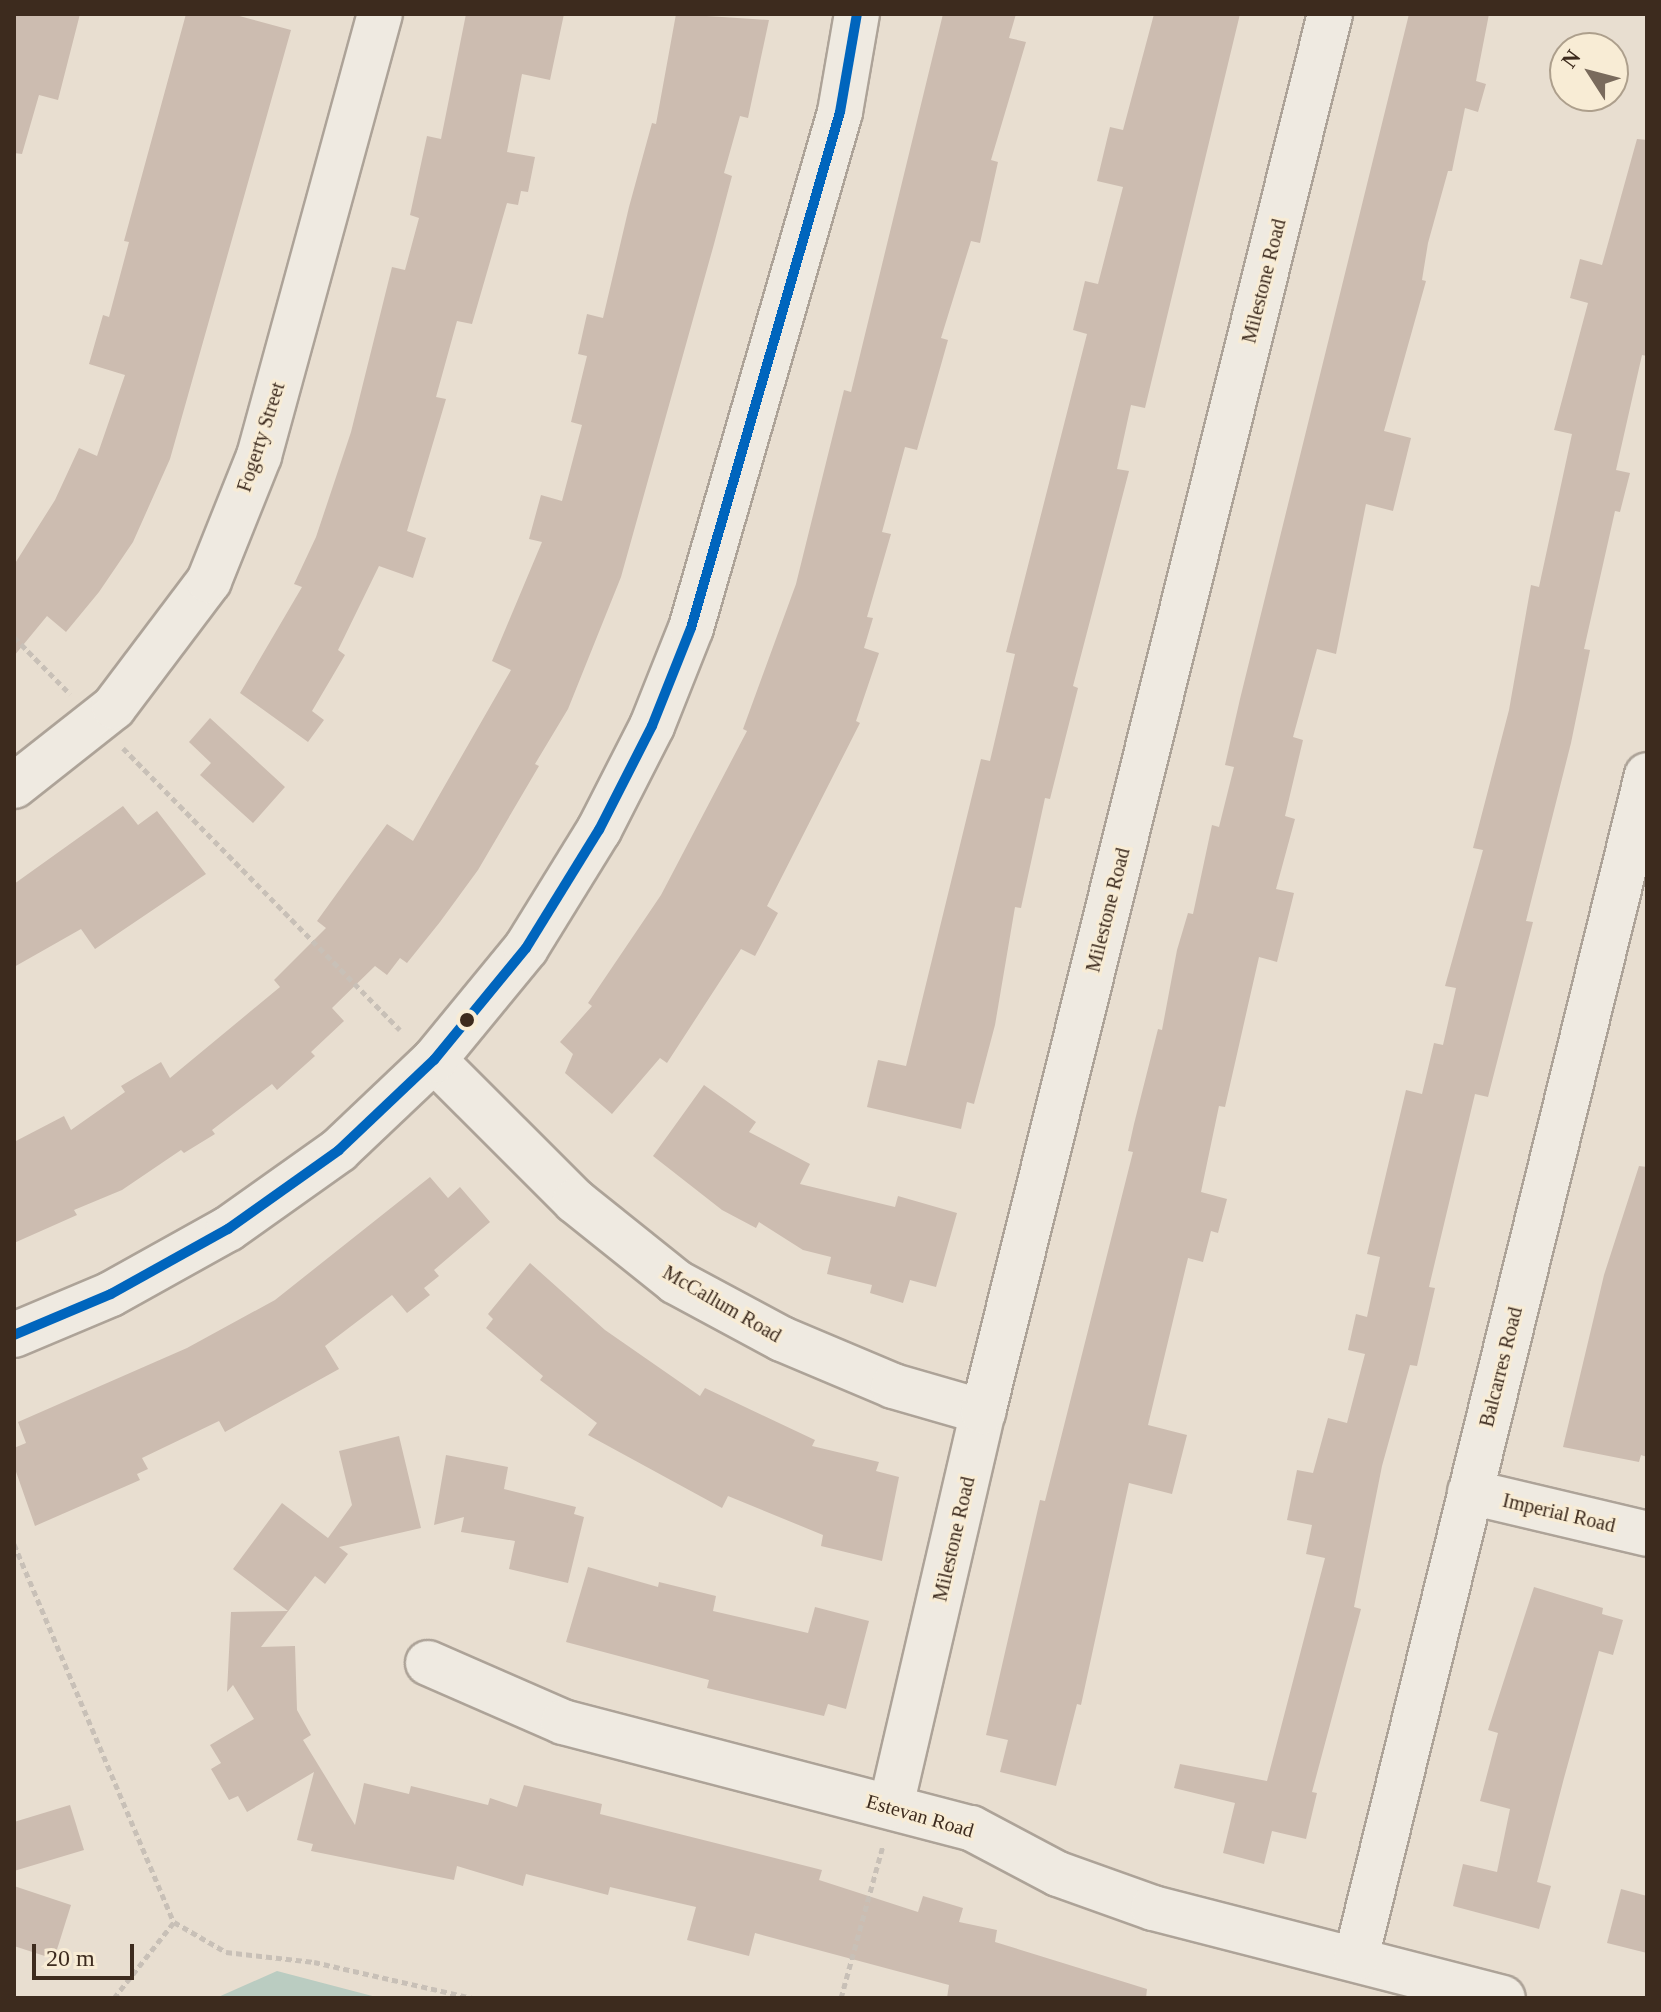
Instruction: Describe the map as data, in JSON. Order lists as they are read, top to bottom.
{
  "streets": {
    "street": [
      "Milestone Road",
      "Fogerty Street",
      "McCallum Road",
      "Balcarres Road",
      "Imperial Road",
      "Estevan Road"
    ]
  },
  "crossings": [
    ["Milestone Road", "McCallum Road"],
    ["Milestone Road", "Estevan Road"],
    ["Balcarres Road", "Imperial Road"],
    ["Balcarres Road", "Estevan Road"]
  ],
  "scale_bar": "20 m",
  "north": "top left"
}
